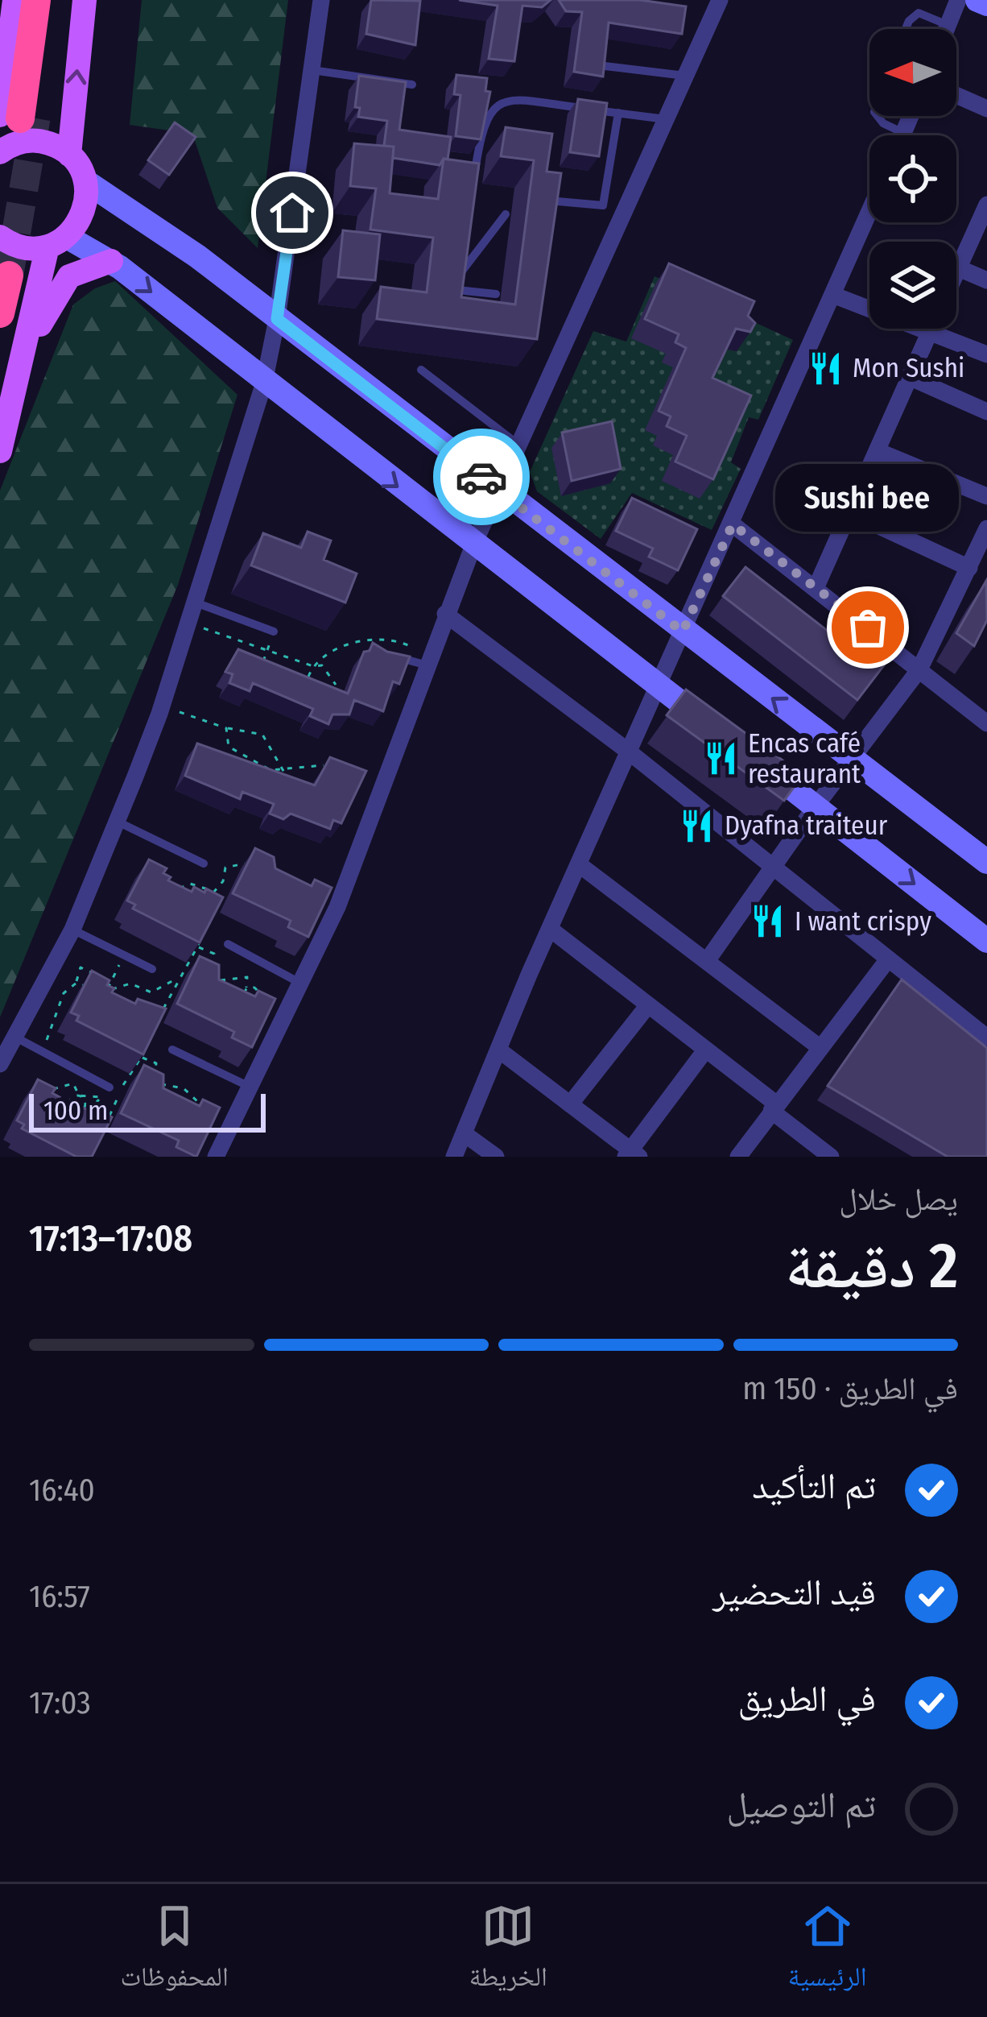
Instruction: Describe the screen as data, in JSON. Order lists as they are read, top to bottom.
{
  "places": {
    "restaurant": [
      "Mon Sushi",
      "Encas café restaurant",
      "Dyafna traiteur",
      "I want crispy"
    ],
    "other": ["Sushi bee"]
  },
  "scale_bar": "100 m",
  "north": "left",
  "page": {
    "bubble": "Sushi bee",
    "scale": "100 m",
    "heading": ["2 دقيقة", "يصل خلال", "17:08–17:13"],
    "bar": "في الطريق · 150 m",
    "list": [
      ["تم التأكيد", "16:40"],
      ["قيد التحضير", "16:57"],
      ["في الطريق", "17:03"],
      "تم التوصيل"
    ],
    "tabs": ["الرئيسية", "الخريطة", "المحفوظات"]
  }
}
